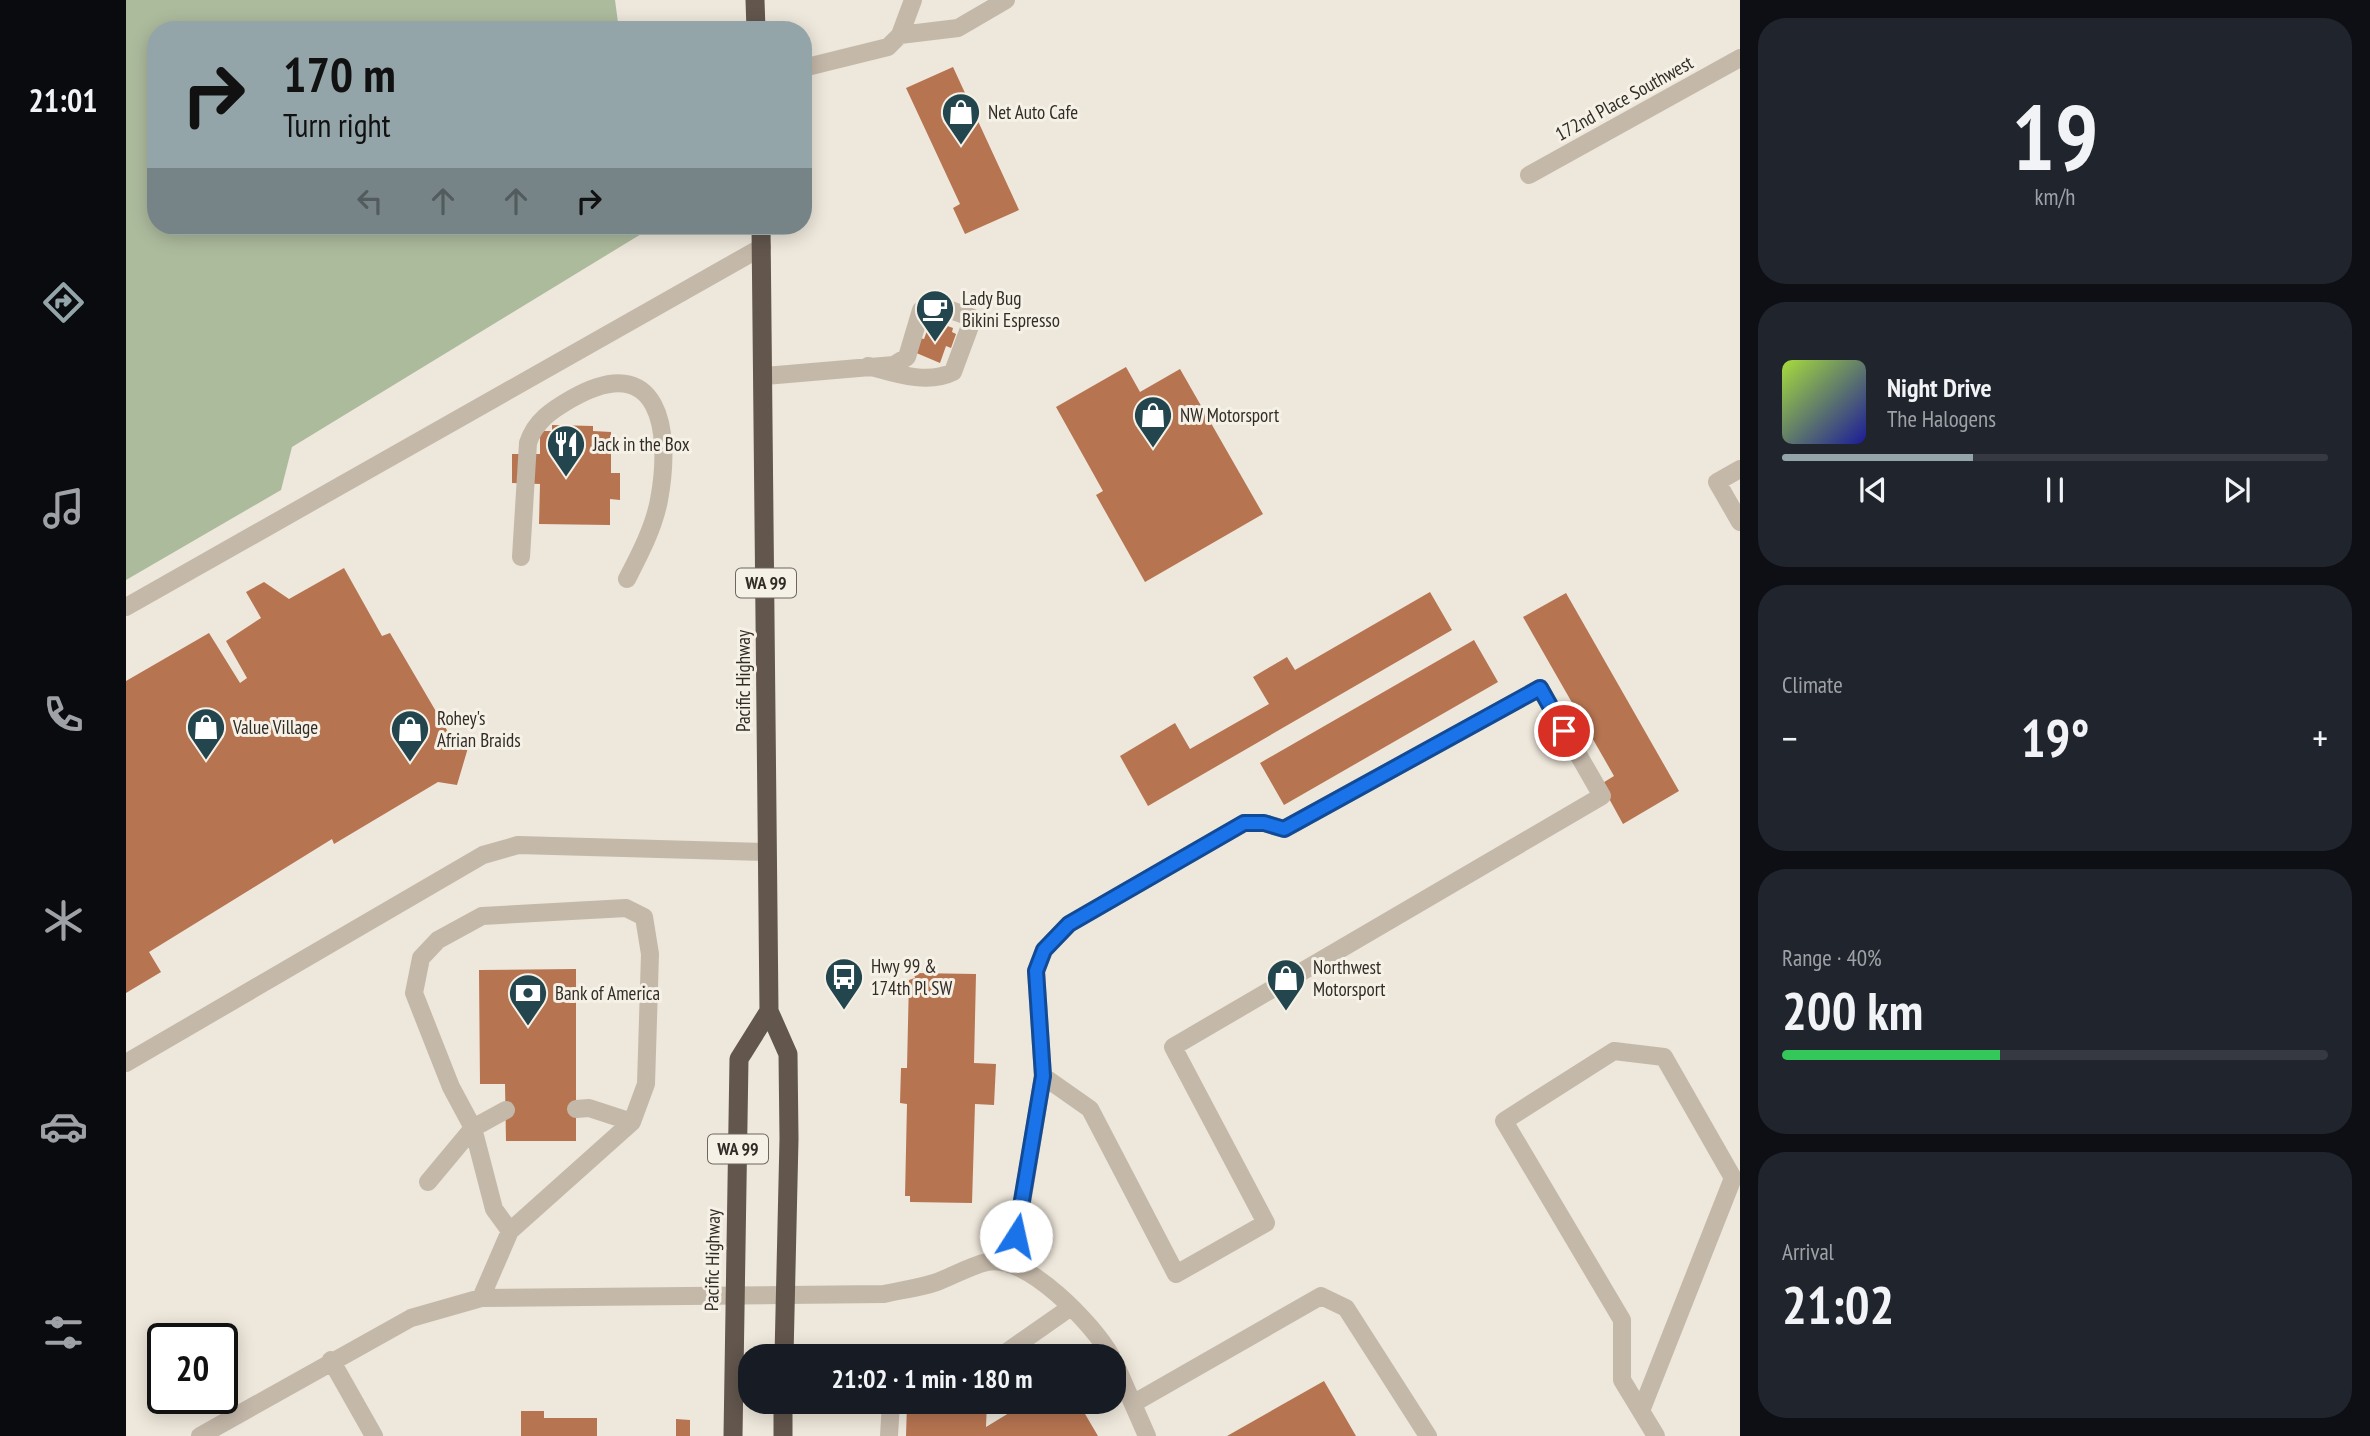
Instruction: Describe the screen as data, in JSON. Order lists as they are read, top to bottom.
{
  "streets": {
    "highway": ["WA 99", "Pacific Highway"],
    "street": ["172nd Place Southwest"]
  },
  "places": {
    "shop": [
      "Net Auto Cafe",
      "NW Motorsport",
      "Value Village",
      "Rohey's Afrian Braids",
      "Northwest Motorsport"
    ],
    "cafe": ["Lady Bug Bikini Espresso"],
    "restaurant": ["Jack in the Box"],
    "bus stop": ["Hwy 99 & 174th Pl SW"],
    "bank": ["Bank of America"]
  },
  "page": {
    "tabs": "21:01",
    "tile": [
      ["19", "km/h"],
      "Climate",
      ["Range · 40%", "200 km"],
      ["Arrival", "21:02"]
    ],
    "turn": ["170 m", "Turn right"],
    "song": ["Night Drive", "The Halogens"],
    "heat": ["−", "19°", "+"],
    "limit": "20",
    "trip": "21:02 · 1 min · 180 m"
  }
}
